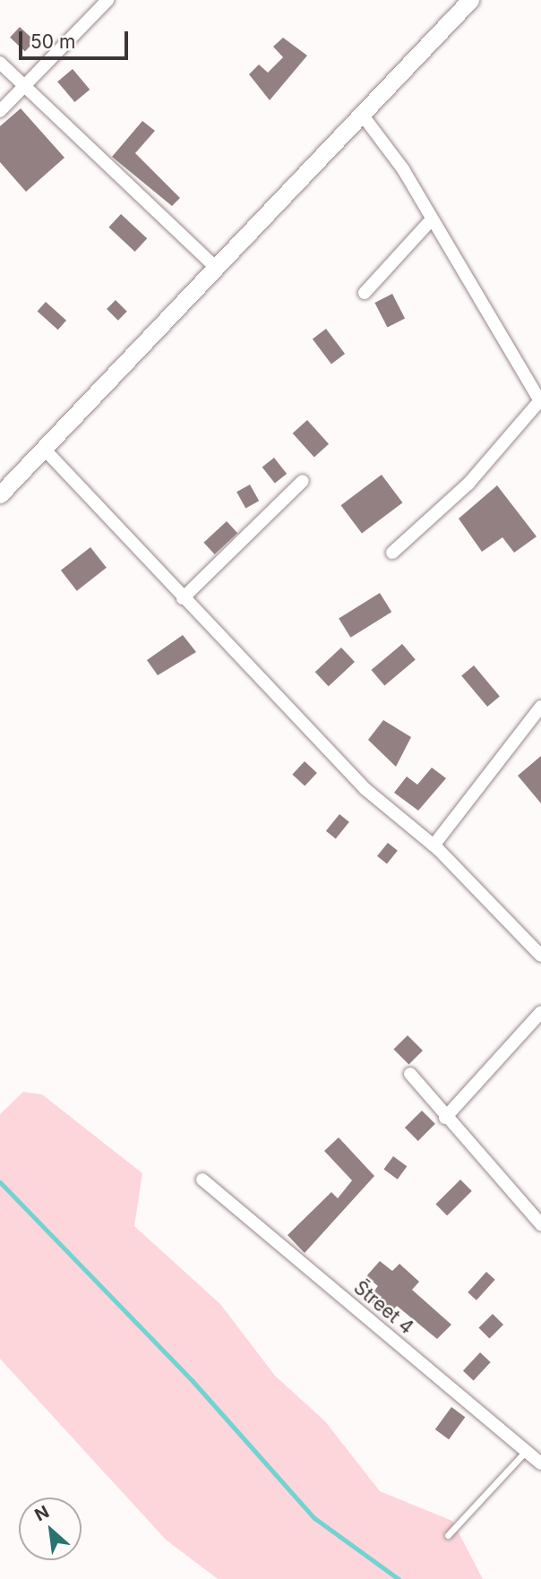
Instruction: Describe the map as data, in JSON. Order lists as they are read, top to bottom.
{
  "streets": {
    "street": ["S̄treet 4"]
  },
  "scale_bar": "50 m",
  "north": "top left"
}
